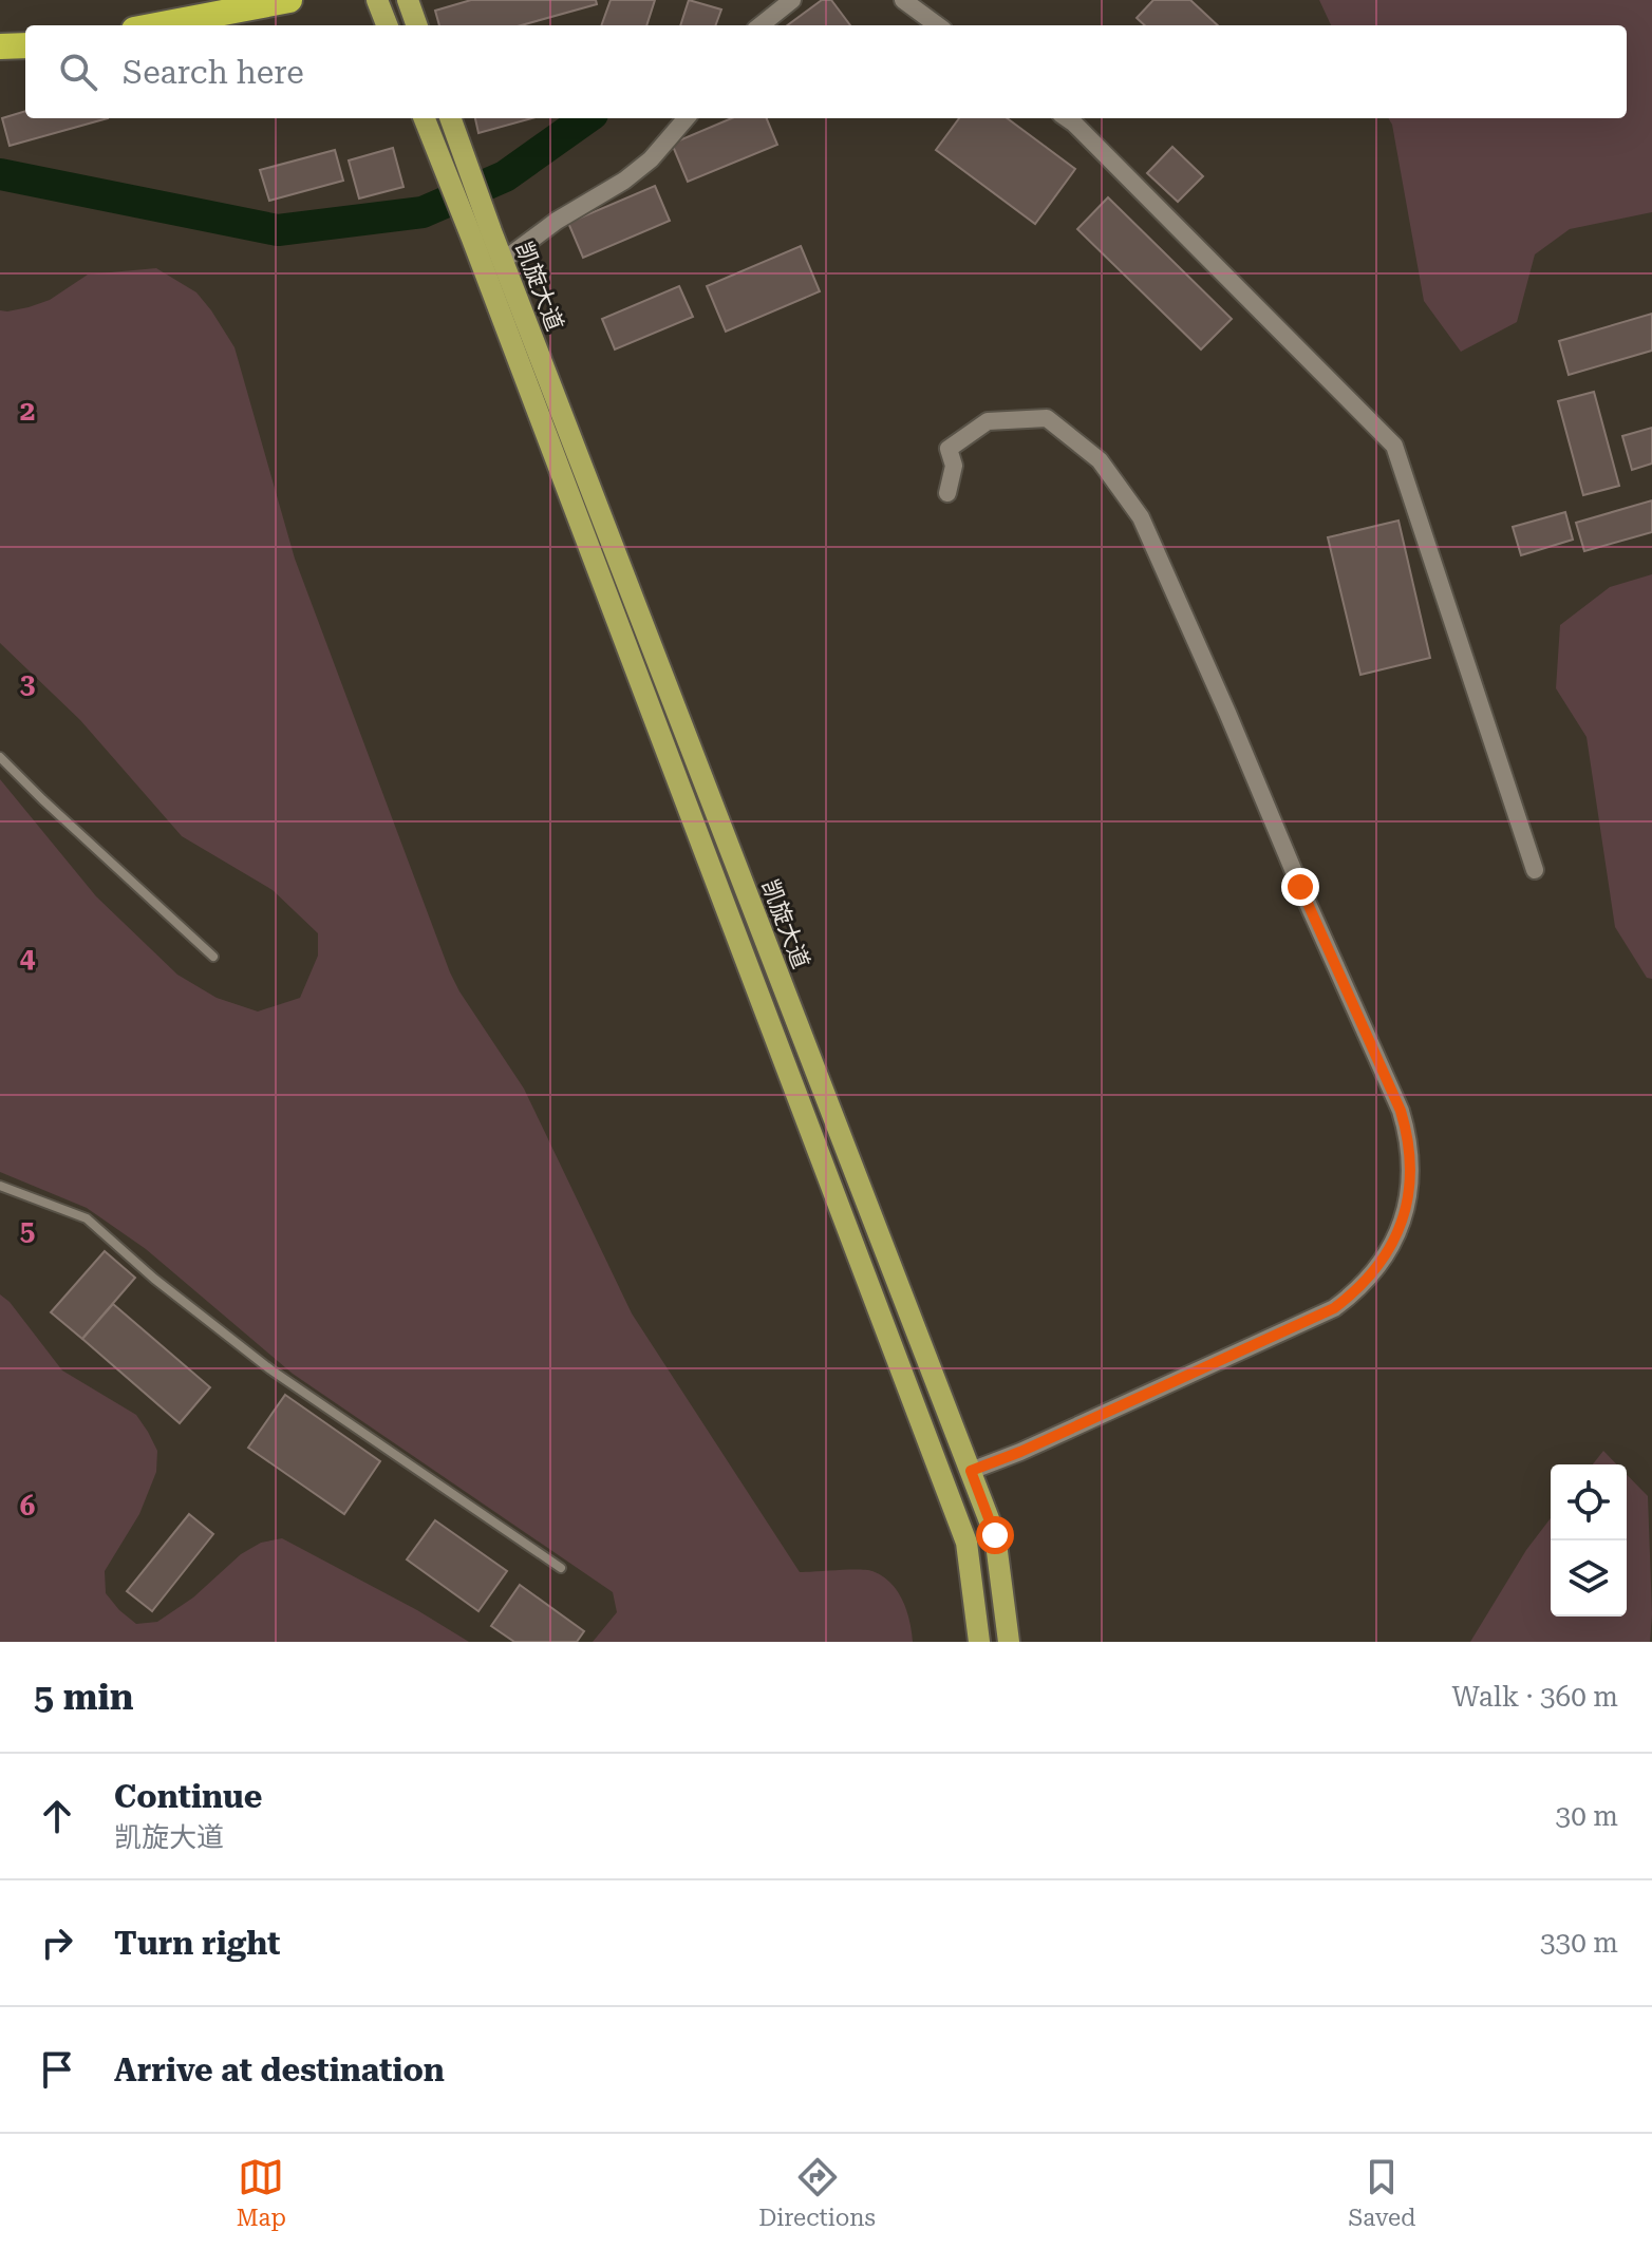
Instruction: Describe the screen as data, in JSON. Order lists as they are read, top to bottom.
{
  "streets": {
    "main road": ["凯旋大道"]
  },
  "page": {
    "search": "Search here",
    "heading": ["5 min", "Walk · 360 m"],
    "list": [
      ["Continue", "凯旋大道", "30 m"],
      ["Turn right", "330 m"],
      "Arrive at destination"
    ],
    "nav": ["Map", "Directions", "Saved"]
  },
  "grid": {
    "rows": [
      "2",
      "3",
      "4",
      "5",
      "6"
    ]
  }
}
